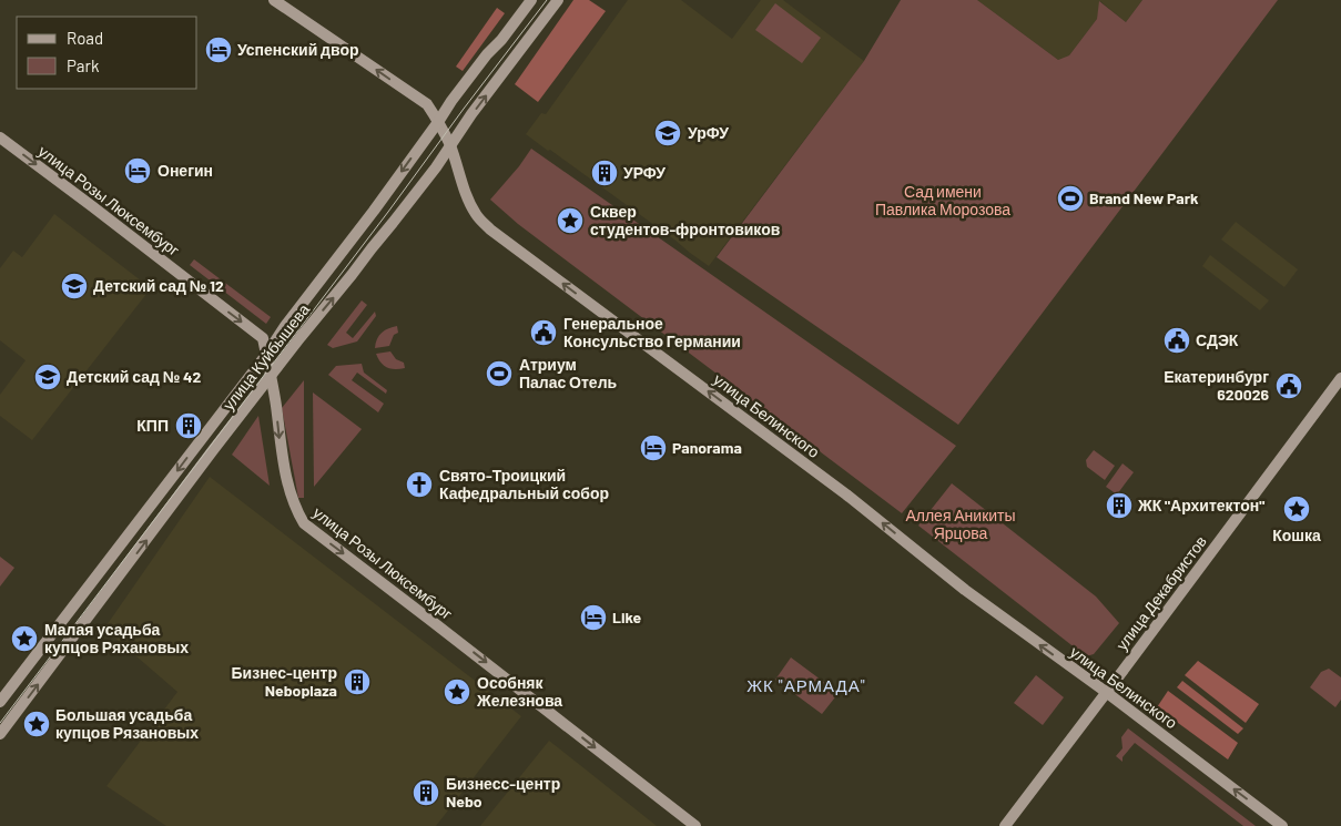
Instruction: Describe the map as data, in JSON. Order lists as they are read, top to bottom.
{
  "streets": {
    "main road": [
      "улица Розы Люксембург",
      "улица Куйбышева",
      "улица Белинского",
      "улица Декабристов"
    ]
  },
  "crossings": [
    ["улица Розы Люксембург", "улица Куйбышева"],
    ["улица Куйбышева", "улица Белинского"],
    ["улица Белинского", "улица Декабристов"]
  ],
  "one_way": ["улица Розы Люксембург", "улица Белинского"],
  "districts": ["ЖК \"АРМАДА\""],
  "parks": ["Сад имени Павлика Морозова", "Аллея Аникиты Ярцова"],
  "places": {
    "hotel": [
      "Успенский двор",
      "Онегин",
      "Panorama",
      "Like"
    ],
    "school or university": ["УрФУ", "Детский сад № 12", "Детский сад № 42"],
    "building": [
      "УРФУ",
      "КПП",
      "ЖК \"Архитектон\"",
      "Бизнес-центр Neboplaza",
      "Бизнесс-центр Nebo"
    ],
    "sports": ["Brand New Park", "Атриум Палас Отель"],
    "place": [
      "Сквер студентов-фронтовиков",
      "Кошка",
      "Малая усадьба купцов Ряхановых",
      "Особняк Железнова",
      "Большая усадьба купцов Рязановых"
    ],
    "public building": ["Генеральное Консульство Германии", "СДЭК", "Екатеринбург 620026"],
    "church": ["Свято-Троицкий Кафедральный собор"]
  },
  "legend": ["Road", "Park"]
}
